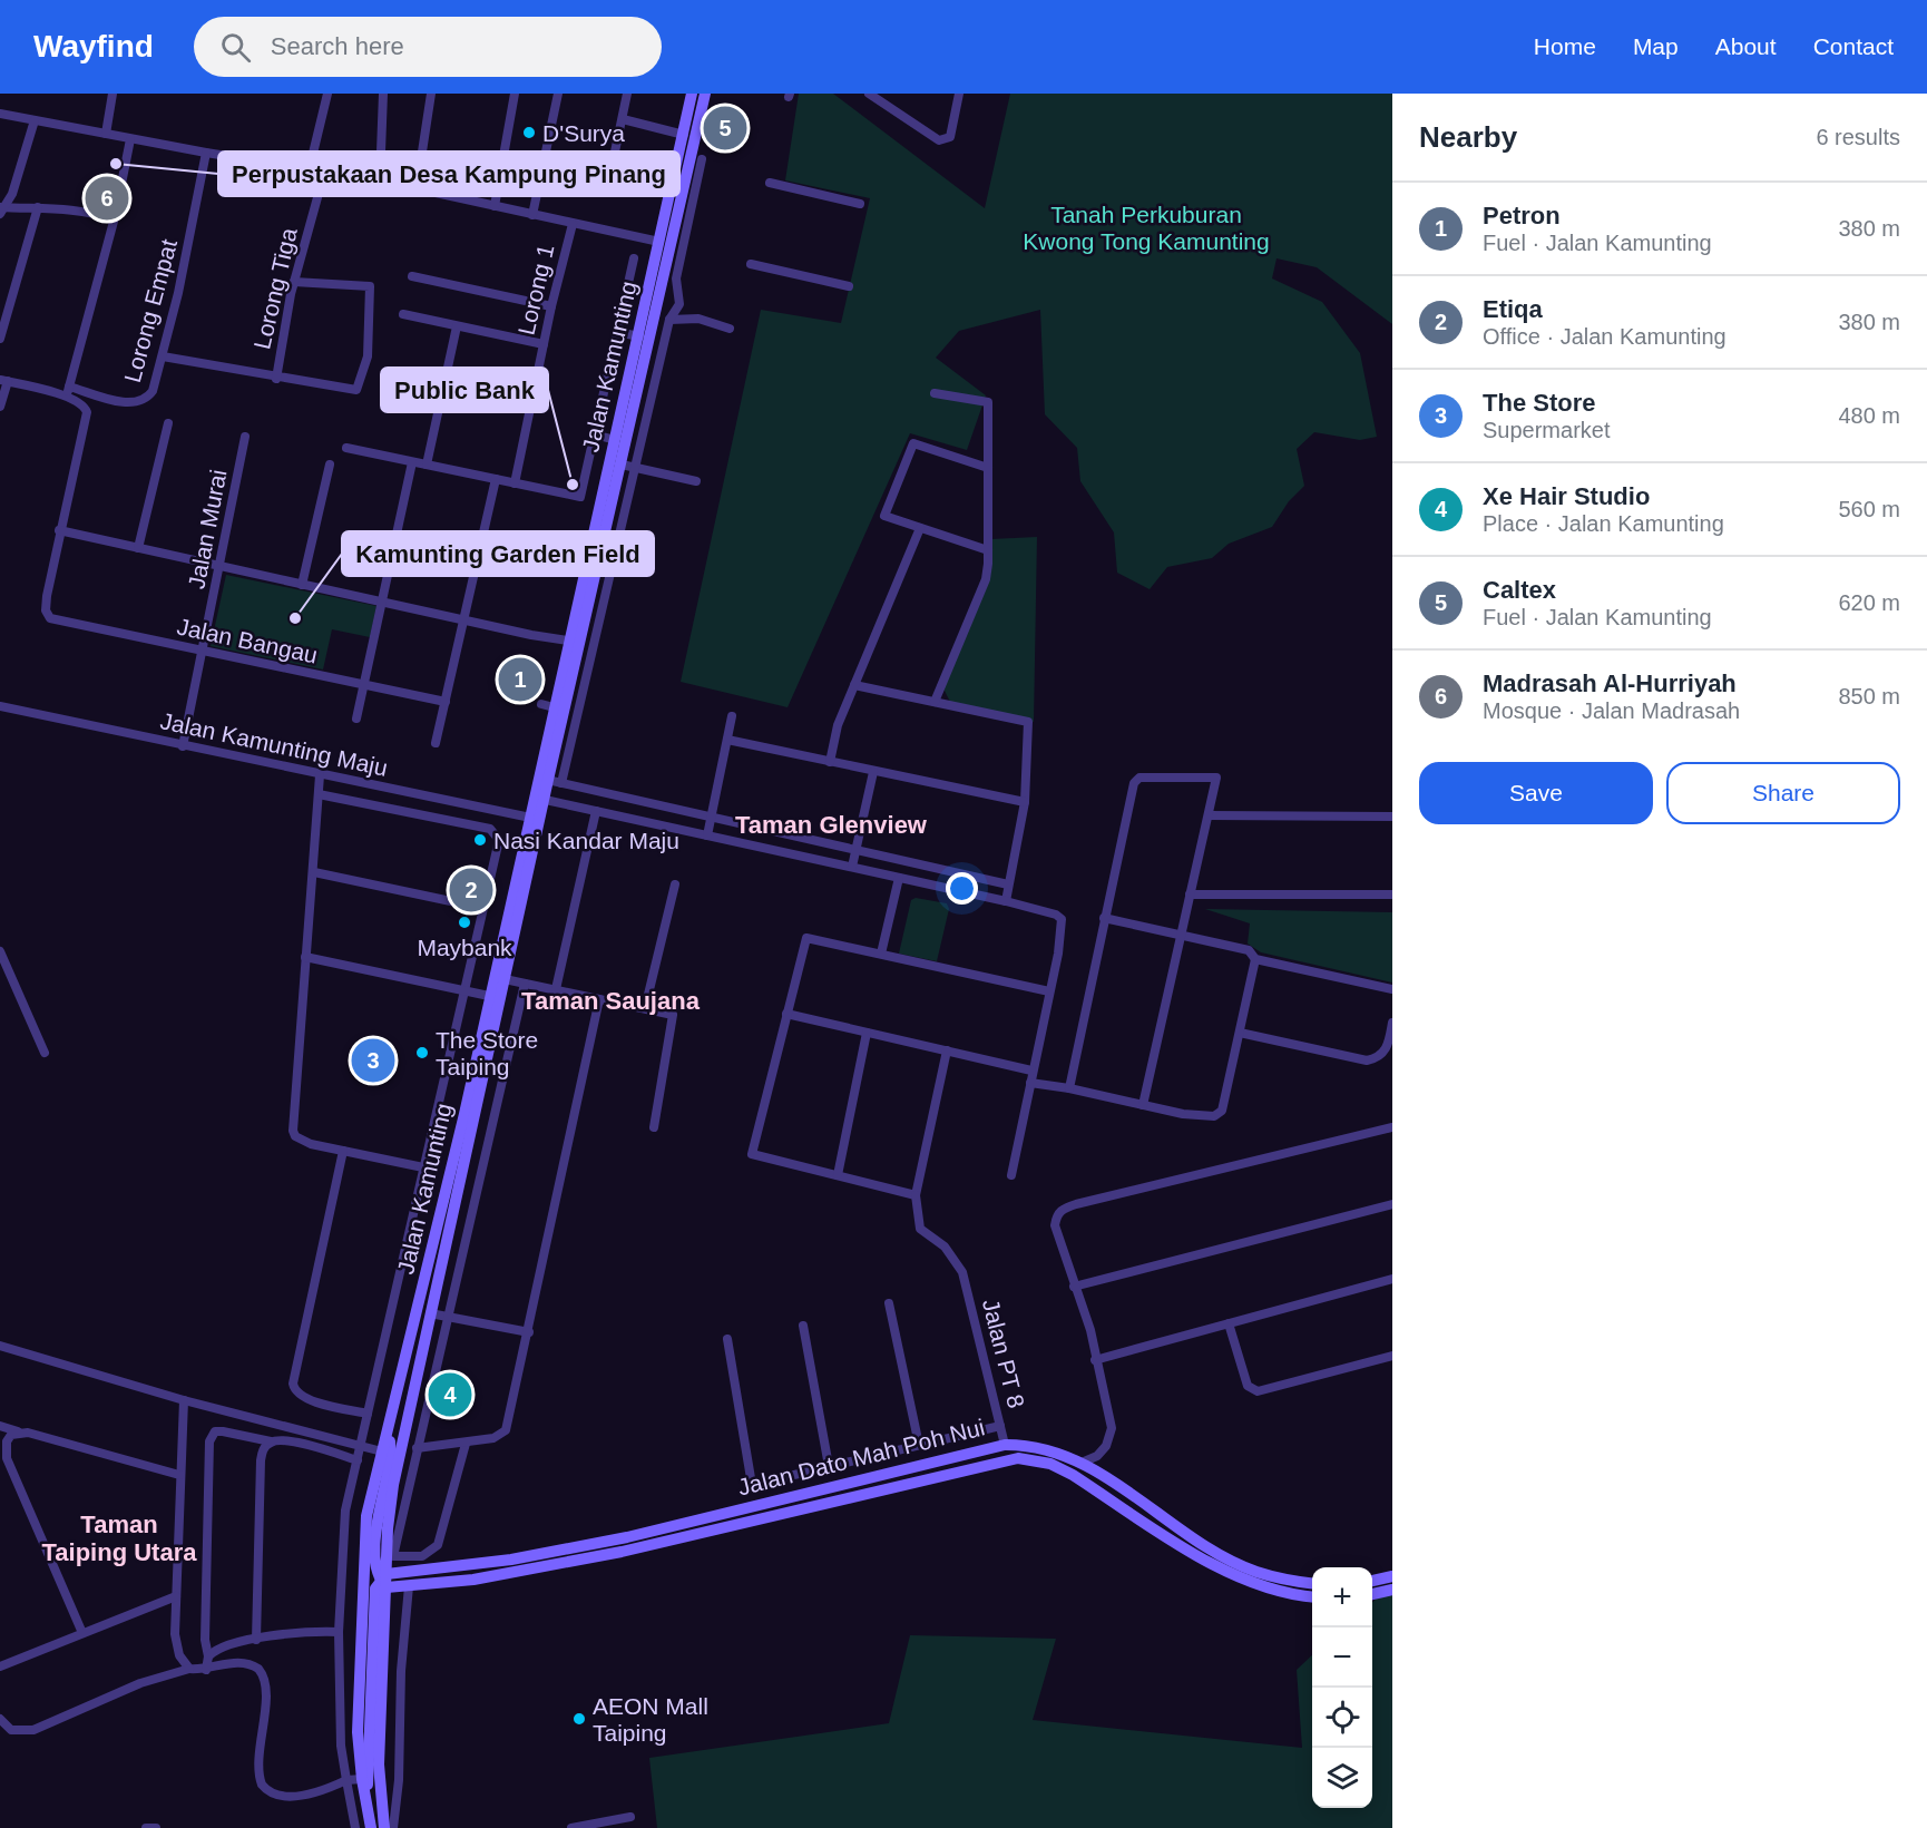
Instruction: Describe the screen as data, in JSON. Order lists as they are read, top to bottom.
{
  "streets": {
    "main road": ["Jalan Kamunting", "Jalan Dato Mah Poh Nui"],
    "street": [
      "Lorong Tiga",
      "Lorong 1",
      "Lorong Empat",
      "Jalan Murai",
      "Jalan Bangau",
      "Jalan Kamunting Maju",
      "Jalan PT 8"
    ]
  },
  "crossings": [
    ["Jalan Kamunting", "Jalan Kamunting Maju"],
    ["Jalan Kamunting", "Jalan Dato Mah Poh Nui"],
    ["Jalan Murai", "Jalan Bangau"],
    ["Jalan Murai", "Jalan Kamunting Maju"],
    ["Jalan PT 8", "Jalan Dato Mah Poh Nui"]
  ],
  "districts": ["Taman Glenview", "Taman Saujana", "Taman Taiping Utara"],
  "parks": ["Tanah Perkuburan Kwong Tong Kamunting"],
  "places": [
    "D'Surya",
    "Perpustakaan Desa Kampung Pinang",
    "Public Bank",
    "Kamunting Garden Field",
    "Nasi Kandar Maju",
    "Maybank",
    "The Store Taiping",
    "AEON Mall Taiping"
  ],
  "page": {
    "header": "Wayfind",
    "search": "Search here",
    "nav": [
      "Home",
      "Map",
      "About",
      "Contact"
    ],
    "heading": ["Nearby", "6 results"],
    "pins": [
      "5",
      "6",
      "1",
      "2",
      "3",
      "4"
    ],
    "list": [
      {
        "mark": "1",
        "name": "Petron",
        "note": "Fuel · Jalan Kamunting",
        "value": "380 m"
      },
      {
        "mark": "2",
        "name": "Etiqa",
        "note": "Office · Jalan Kamunting",
        "value": "380 m"
      },
      {
        "mark": "3",
        "name": "The Store",
        "note": "Supermarket",
        "value": "480 m"
      },
      {
        "mark": "4",
        "name": "Xe Hair Studio",
        "note": "Place · Jalan Kamunting",
        "value": "560 m"
      },
      {
        "mark": "5",
        "name": "Caltex",
        "note": "Fuel · Jalan Kamunting",
        "value": "620 m"
      },
      {
        "mark": "6",
        "name": "Madrasah Al-Hurriyah",
        "note": "Mosque · Jalan Madrasah",
        "value": "850 m"
      }
    ],
    "buttons": ["Save", "Share"],
    "map_buttons": ["+", "−"]
  }
}
